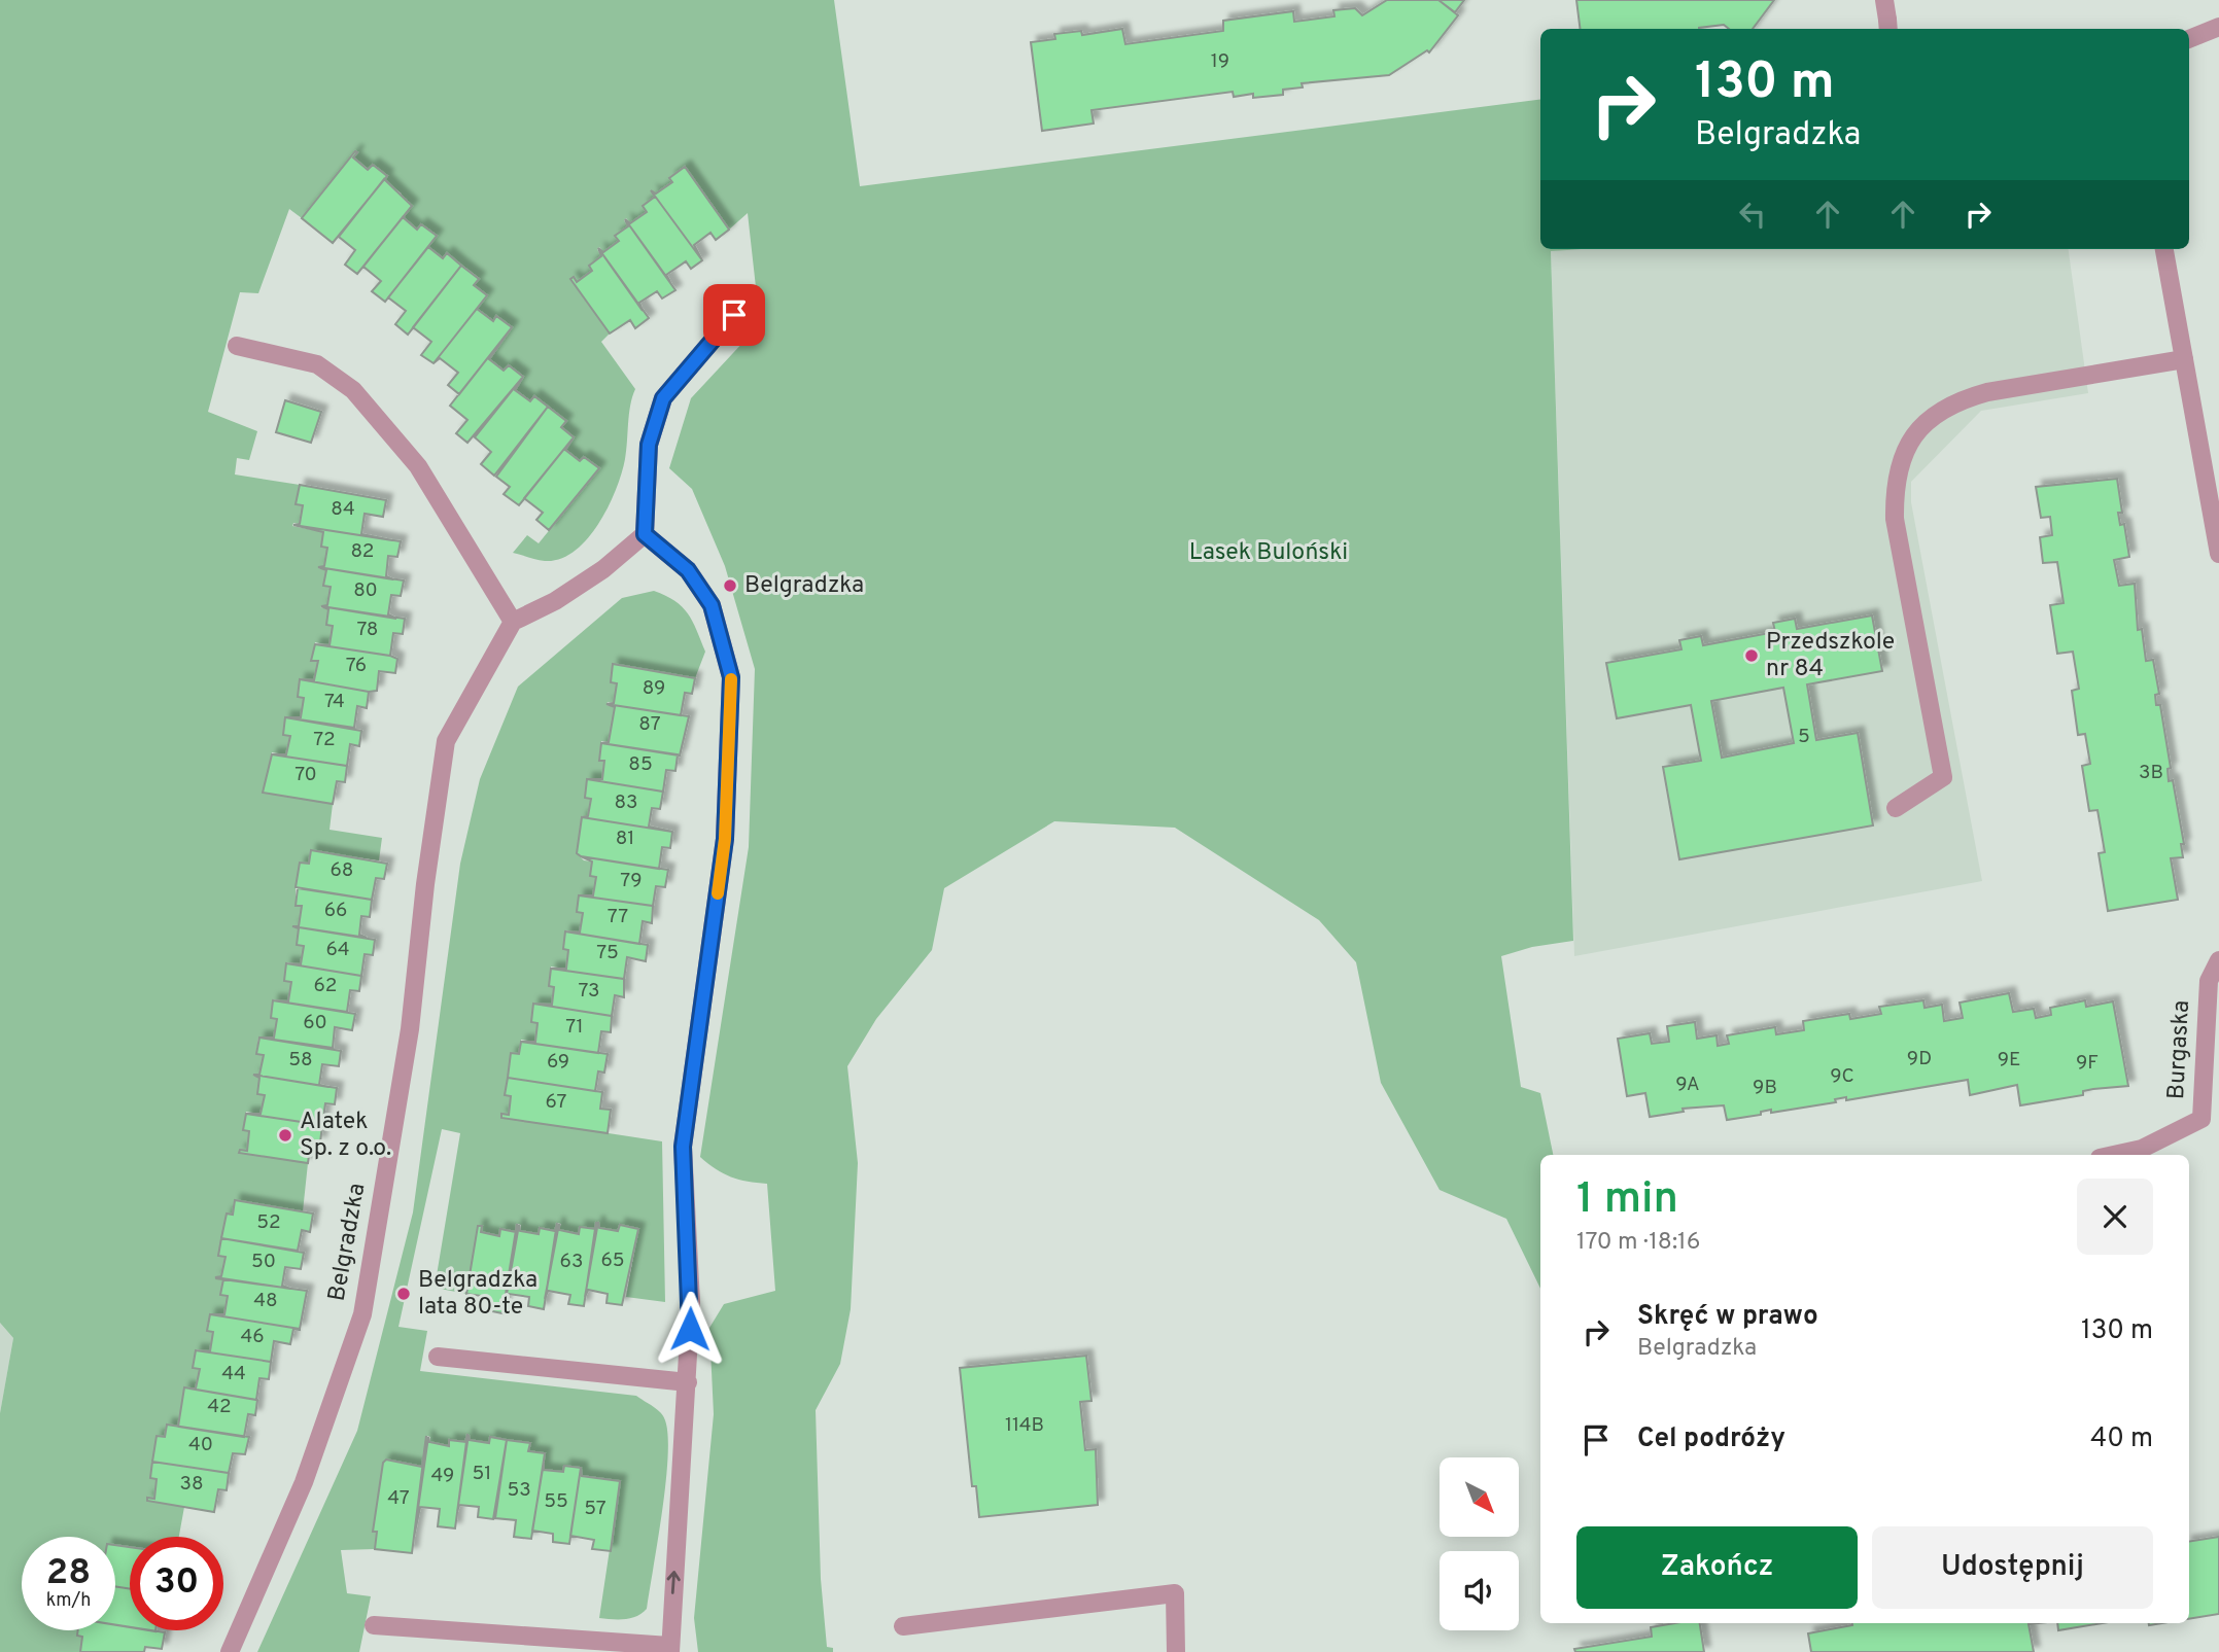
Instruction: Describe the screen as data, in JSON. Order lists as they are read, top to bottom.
{
  "streets": {
    "street": ["Burgaska", "Belgradzka"]
  },
  "parks": ["Lasek Buloński"],
  "places": [
    "Belgradzka",
    "Przedszkole nr 84",
    "Alatek Sp. z o.o.",
    "Belgradzka lata 80-te"
  ],
  "house_numbers": [
    "19",
    "84",
    "82",
    "80",
    "78",
    "76",
    "89",
    "74",
    "87",
    "5",
    "72",
    "85",
    "3B",
    "70",
    "83",
    "81",
    "68",
    "79",
    "66",
    "77",
    "64",
    "75",
    "62",
    "73",
    "60",
    "71",
    "9D",
    "58",
    "9E",
    "69",
    "9F",
    "9C",
    "9A",
    "9B",
    "67",
    "52",
    "65",
    "50",
    "63",
    "48",
    "46",
    "44",
    "42",
    "114B",
    "40",
    "51",
    "49",
    "38",
    "53",
    "47",
    "55",
    "57"
  ],
  "north": "bottom right",
  "page": {
    "turn": ["130 m", "Belgradzka"],
    "heading": ["1 min", "170 m · 18:16"],
    "list": [
      {
        "name": "Skręć w prawo",
        "note": "Belgradzka",
        "value": "130 m"
      },
      {
        "name": "Cel podróży",
        "value": "40 m"
      }
    ],
    "buttons": ["Zakończ", "Udostępnij"],
    "speed": "28 km/h",
    "limit": "30"
  }
}
